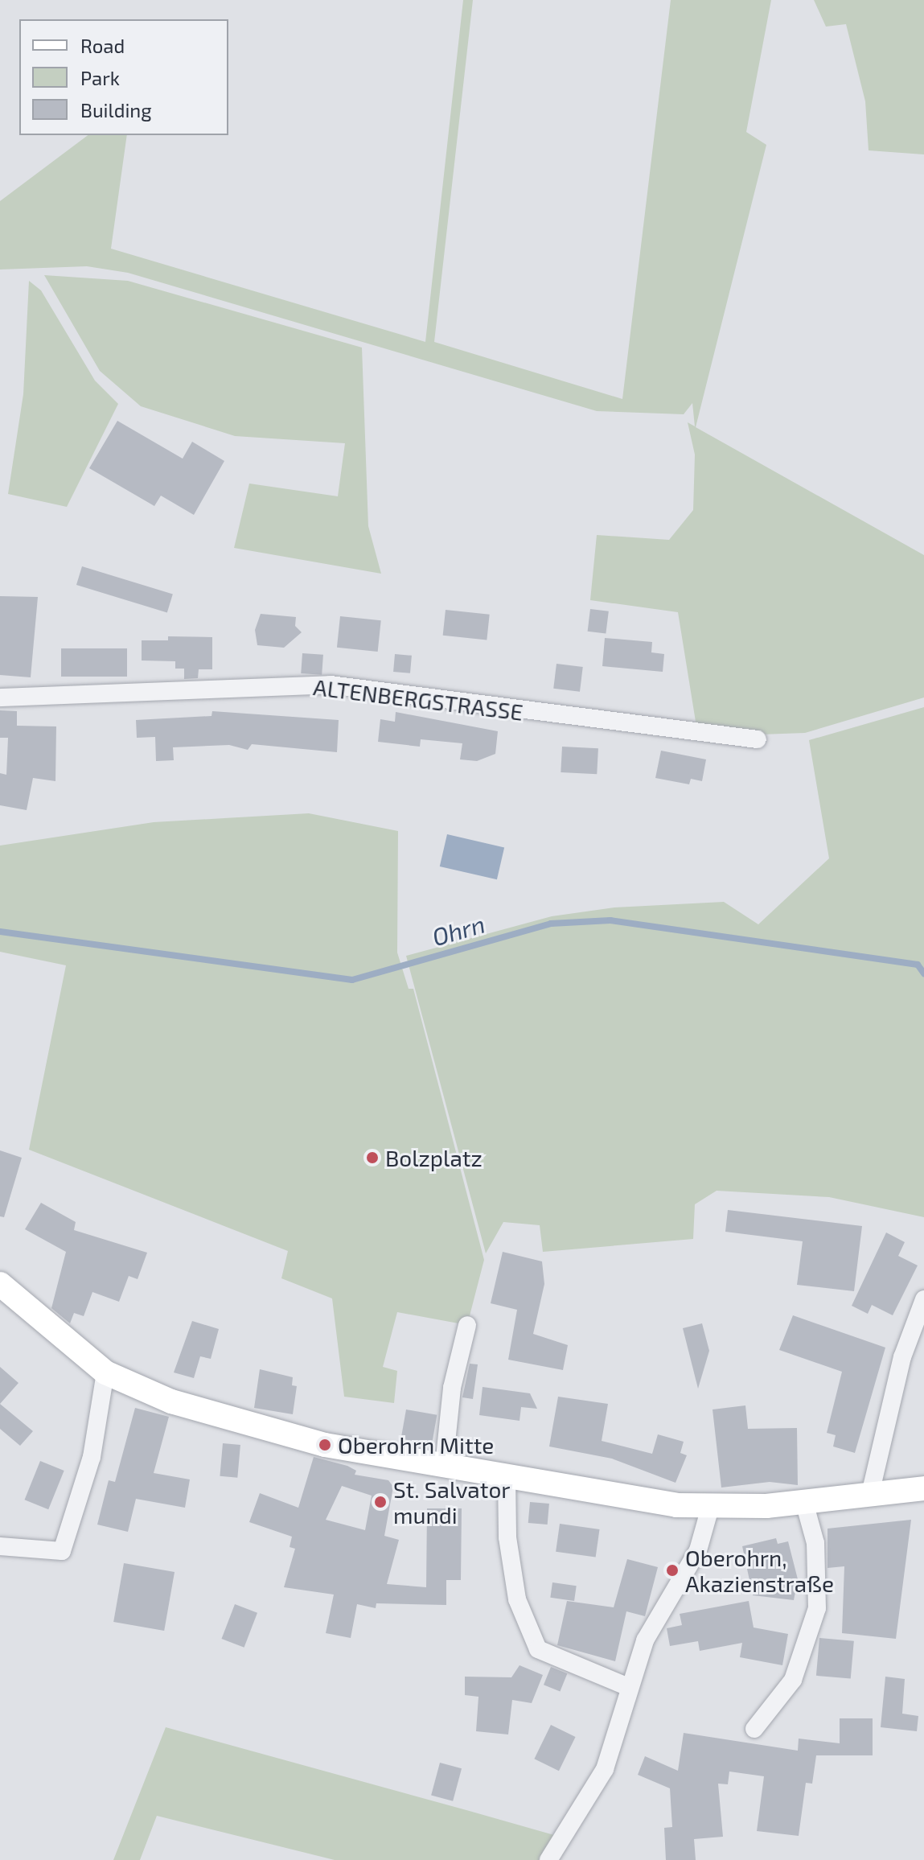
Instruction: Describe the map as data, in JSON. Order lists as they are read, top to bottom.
{
  "streets": {
    "street": ["ALTENBERGSTRASSE"]
  },
  "water": ["Ohrn"],
  "places": [
    "Bolzplatz",
    "Oberohrn Mitte",
    "St. Salvator mundi",
    "Oberohrn, Akazienstraße"
  ],
  "legend": ["Road", "Park", "Building"]
}
